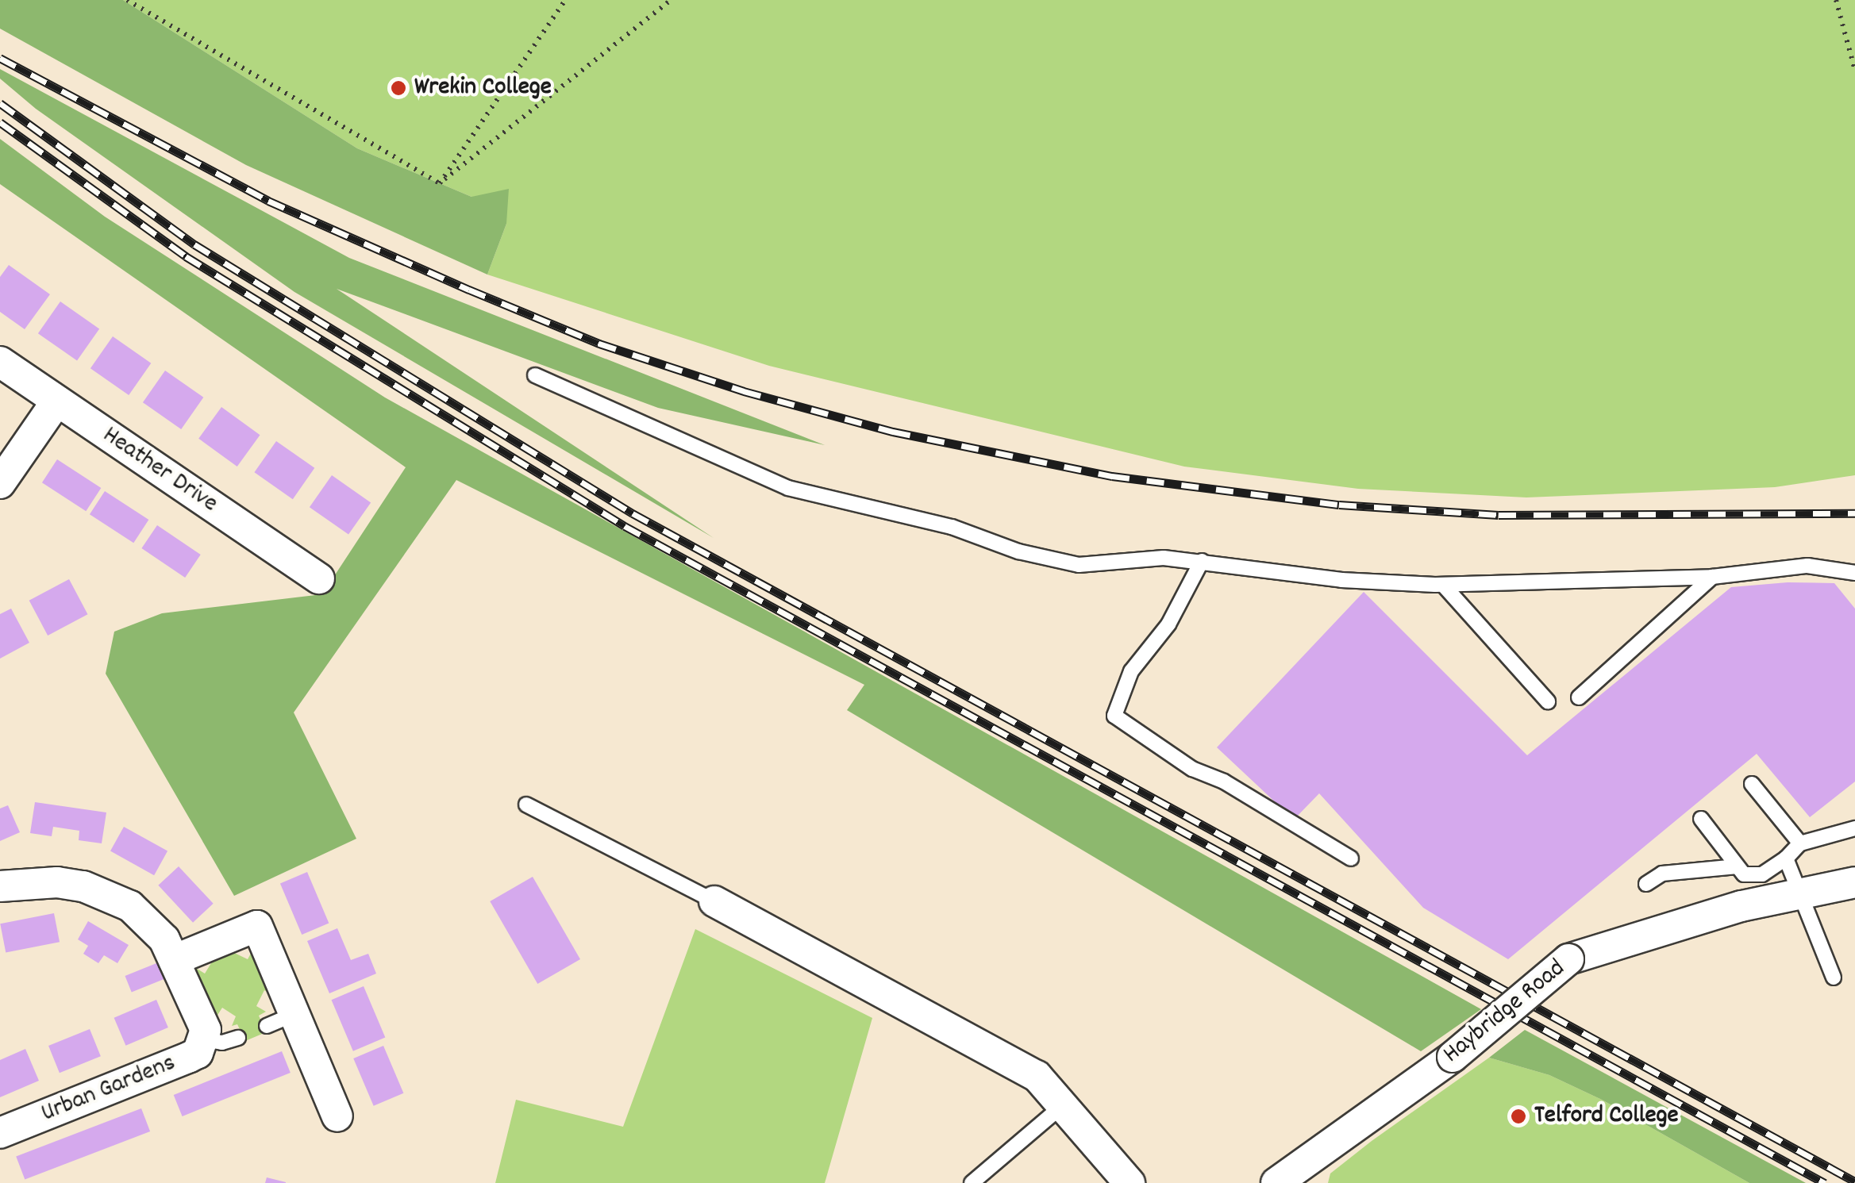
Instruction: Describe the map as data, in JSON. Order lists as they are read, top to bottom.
{
  "streets": {
    "street": ["Heather Drive", "Haybridge Road", "Urban Gardens"]
  },
  "places": ["Wrekin College", "Telford College"]
}
